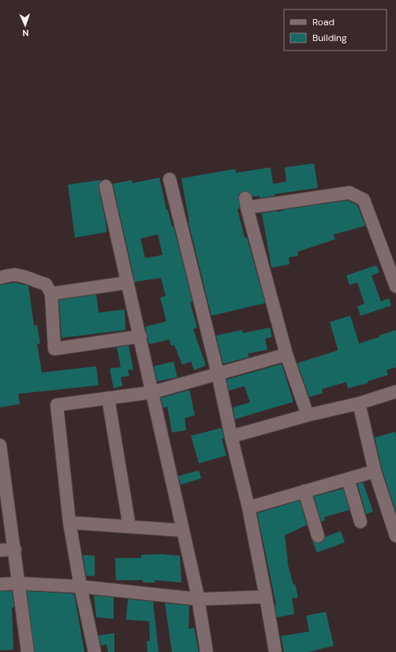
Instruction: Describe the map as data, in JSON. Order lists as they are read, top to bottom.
{
  "legend": ["Road", "Building"],
  "north": "bottom"
}
